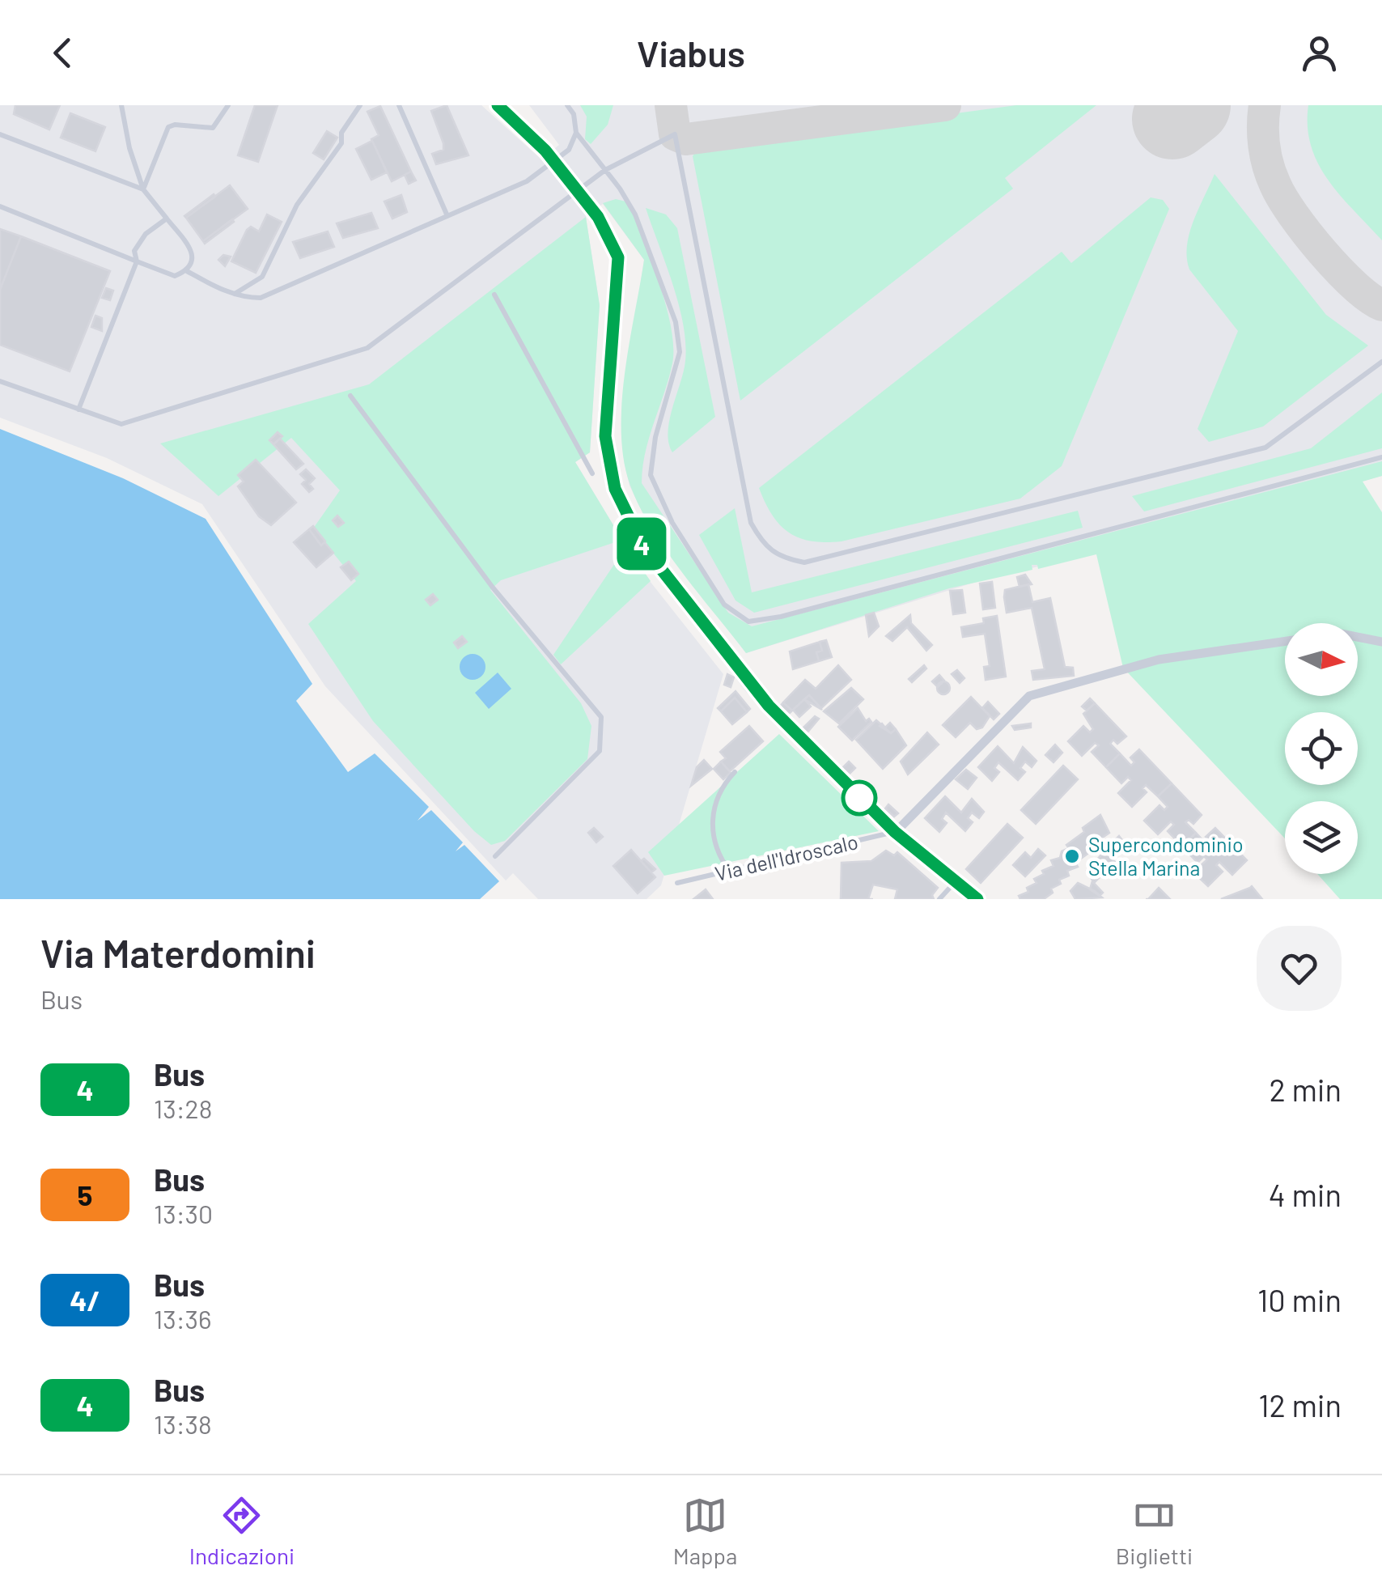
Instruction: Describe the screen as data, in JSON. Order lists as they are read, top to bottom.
{
  "streets": {
    "lane": ["Via dell'Idroscalo"]
  },
  "places": ["Supercondominio Stella Marina"],
  "lines": ["bus line 4"],
  "north": "right",
  "page": {
    "header": "Viabus",
    "on_map": "4",
    "heading": ["Via Materdomini", "Bus"],
    "list": [
      {
        "mark": "4",
        "name": "Bus",
        "note": "13:28",
        "value": "2 min"
      },
      {
        "mark": "5",
        "name": "Bus",
        "note": "13:30",
        "value": "4 min"
      },
      {
        "mark": "4/",
        "name": "Bus",
        "note": "13:36",
        "value": "10 min"
      },
      {
        "mark": "4",
        "name": "Bus",
        "note": "13:38",
        "value": "12 min"
      }
    ],
    "tabs": ["Indicazioni", "Mappa", "Biglietti"]
  }
}
